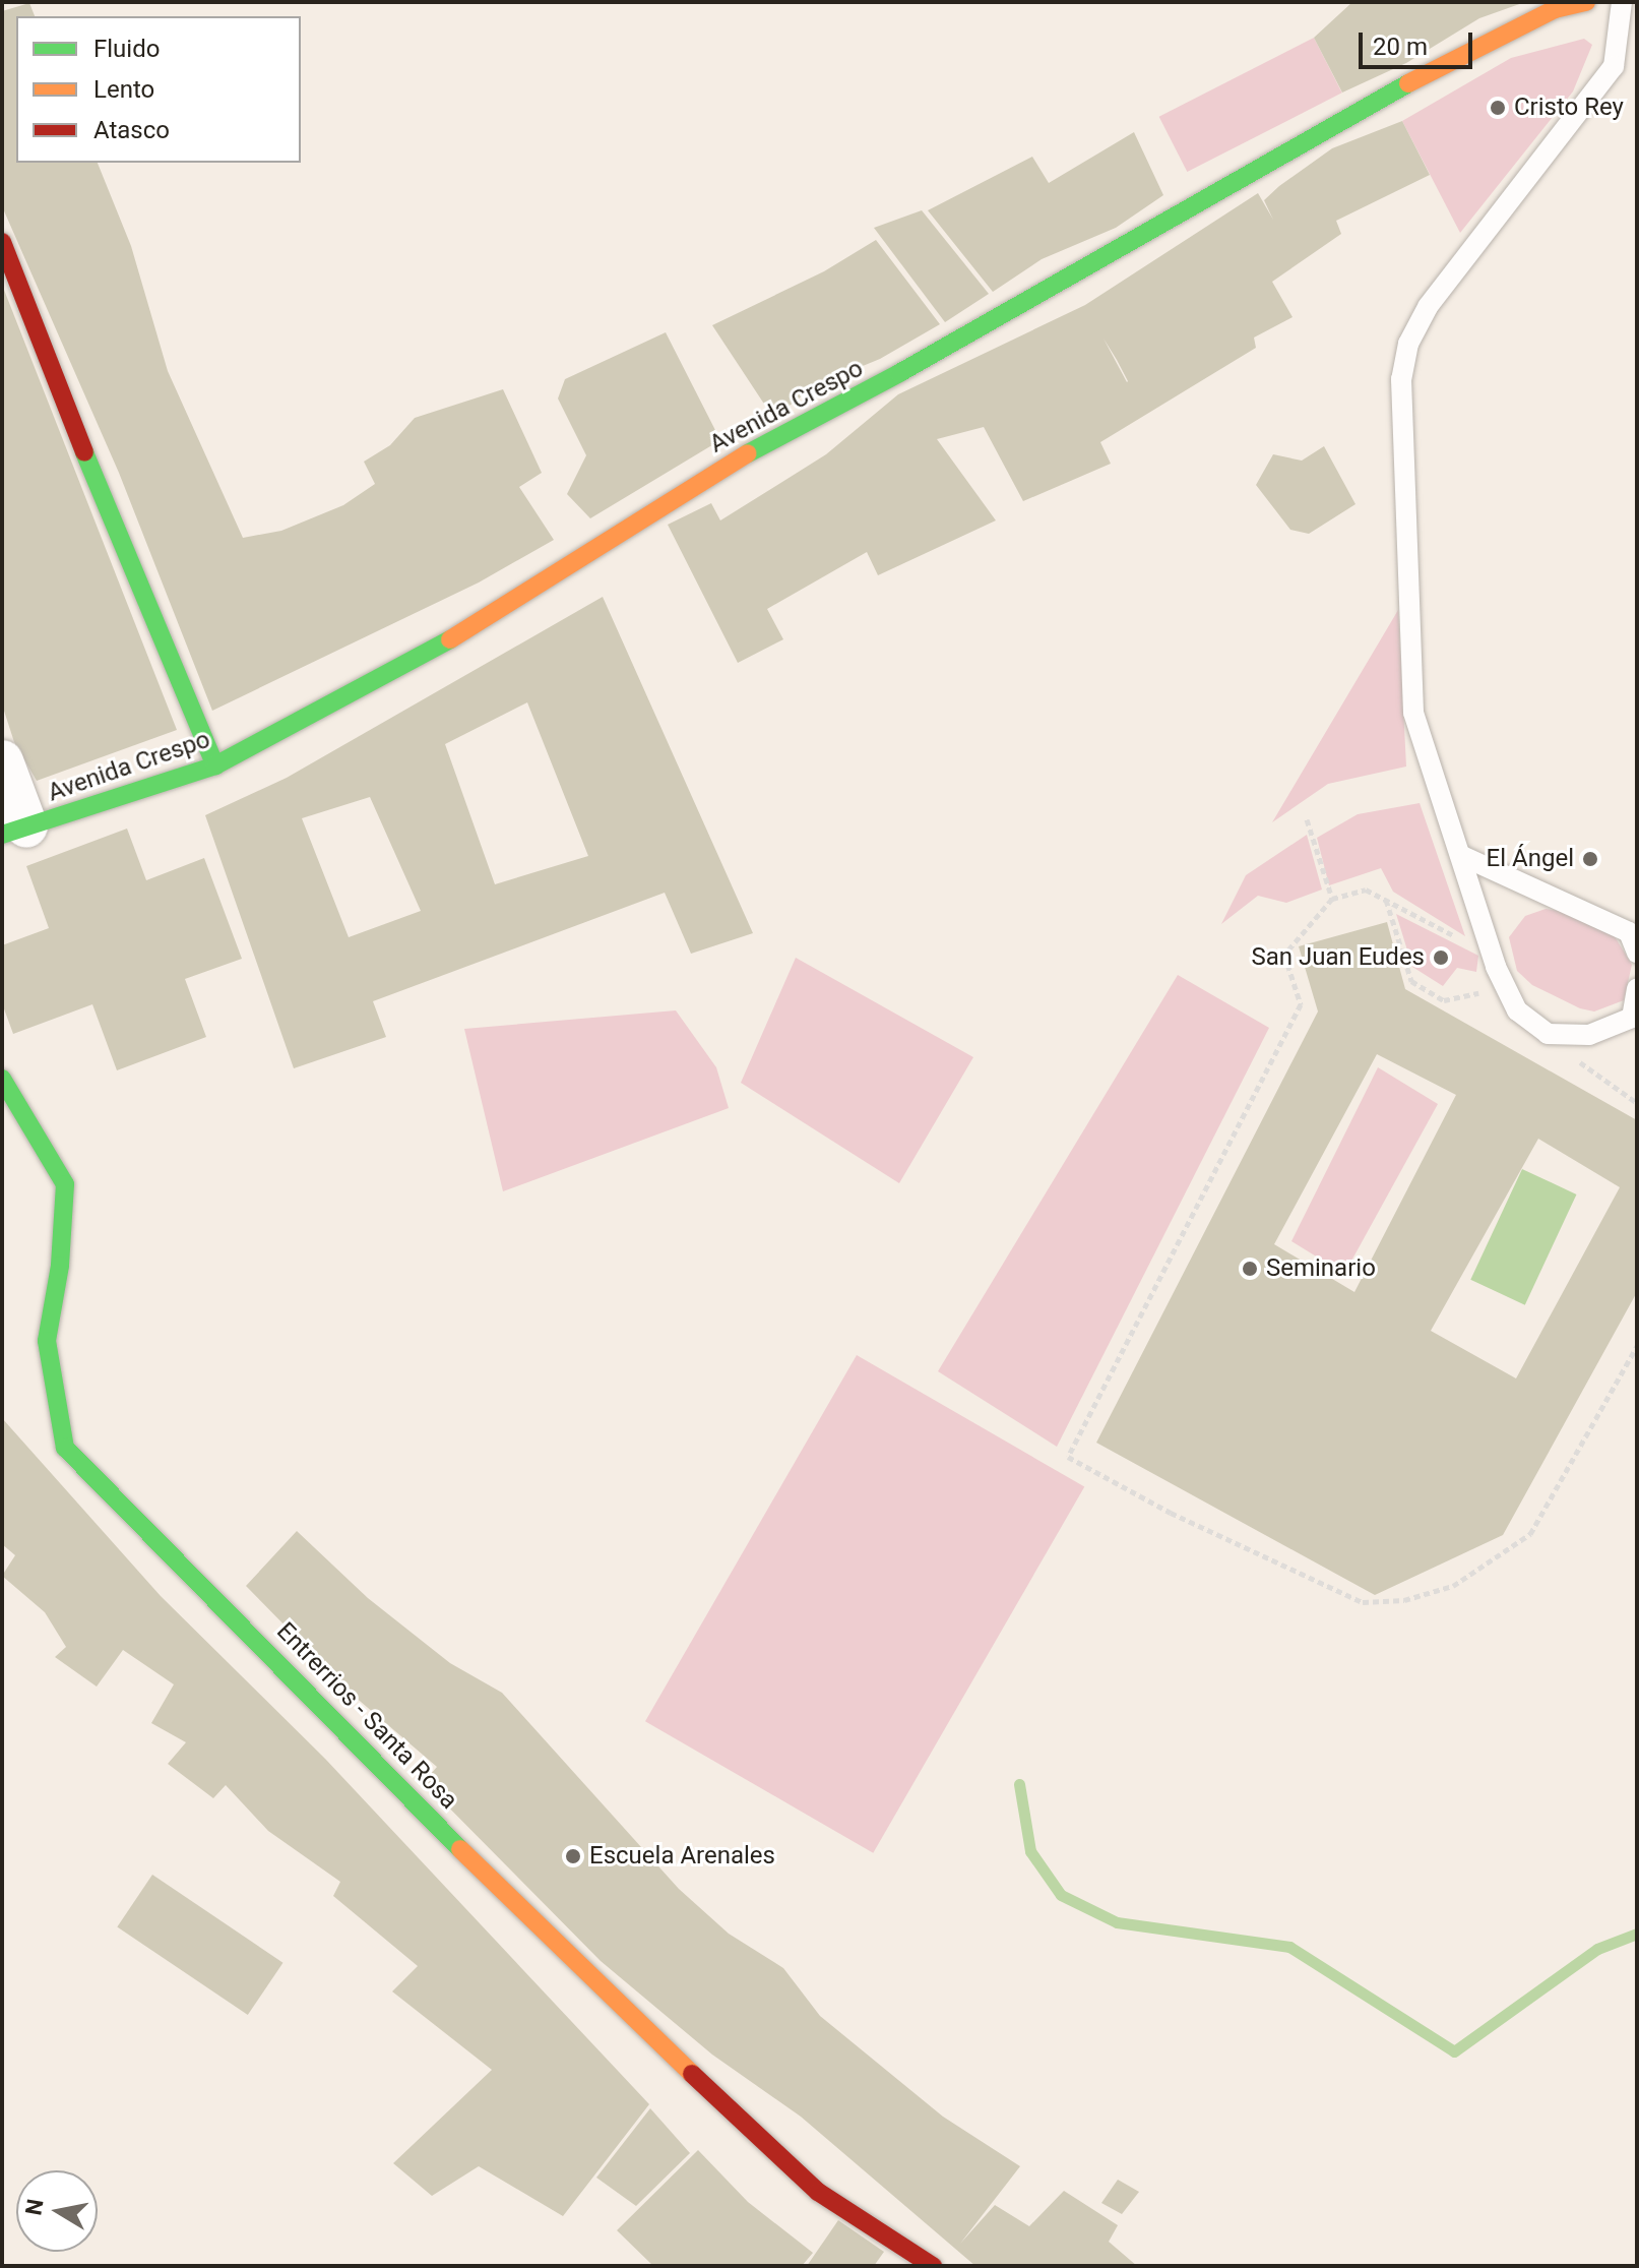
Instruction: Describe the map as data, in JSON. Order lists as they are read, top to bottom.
{
  "streets": {
    "street": ["Avenida Crespo", "Entrerrios - Santa Rosa"]
  },
  "places": [
    "Cristo Rey",
    "El Ángel",
    "San Juan Eudes",
    "Seminario",
    "Escuela Arenales"
  ],
  "legend": ["Fluido", "Lento", "Atasco"],
  "scale_bar": "20 m",
  "north": "left"
}
